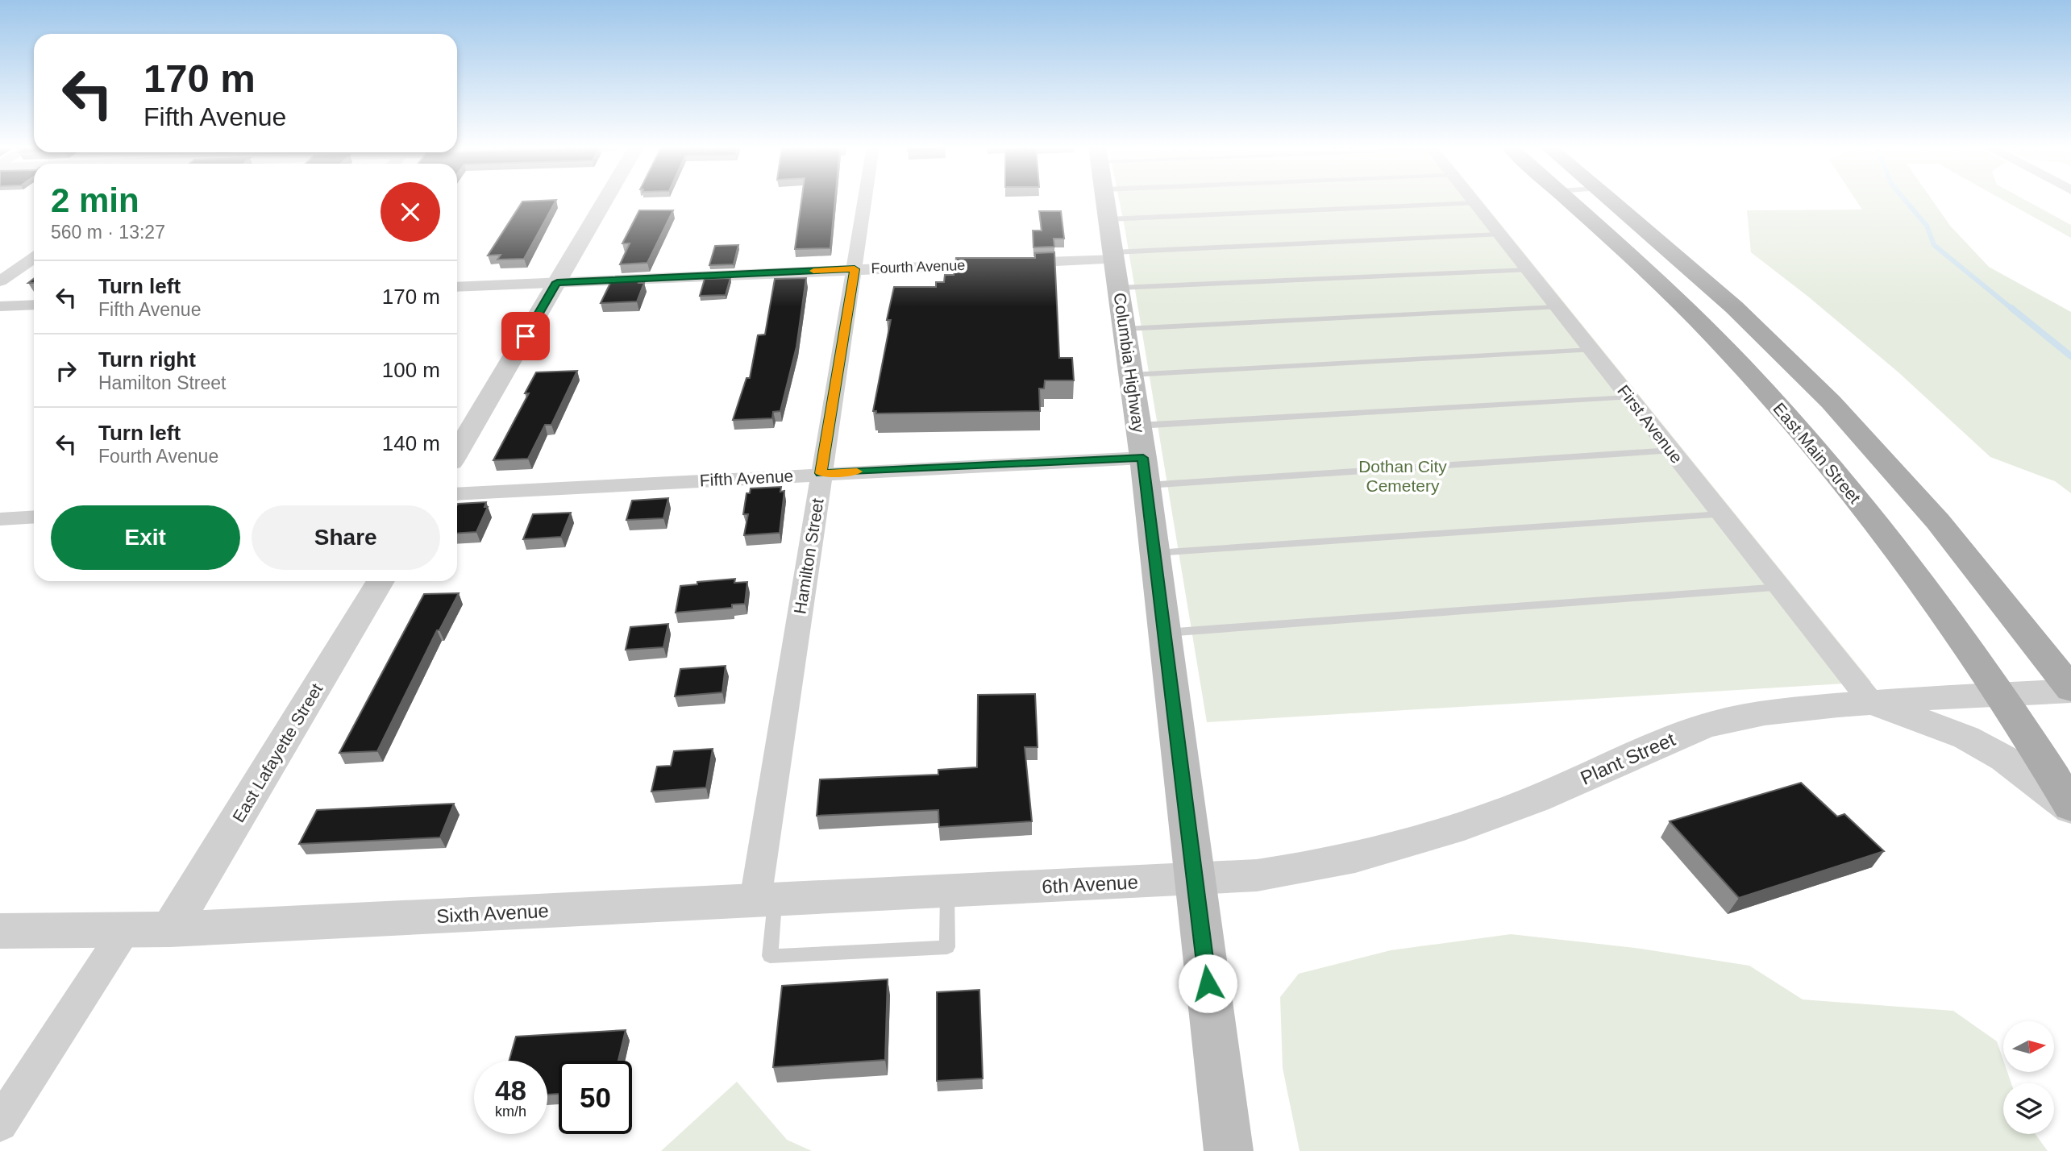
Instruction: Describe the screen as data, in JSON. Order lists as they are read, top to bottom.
{
  "streets": {
    "main road": ["Columbia Highway", "East Main Street"],
    "street": [
      "Fourth Avenue",
      "First Avenue",
      "Fifth Avenue",
      "Hamilton Street",
      "East Lafayette Street",
      "Plant Street",
      "6th Avenue",
      "Sixth Avenue"
    ]
  },
  "crossings": [
    ["Fourth Avenue", "Columbia Highway"],
    ["Fourth Avenue", "Hamilton Street"],
    ["Columbia Highway", "Fifth Avenue"],
    ["Columbia Highway", "Plant Street"],
    ["Columbia Highway", "6th Avenue"],
    ["First Avenue", "Plant Street"],
    ["East Main Street", "Plant Street"],
    ["Fifth Avenue", "Hamilton Street"],
    ["Hamilton Street", "Sixth Avenue"],
    ["East Lafayette Street", "Sixth Avenue"],
    ["Plant Street", "6th Avenue"],
    ["6th Avenue", "Sixth Avenue"]
  ],
  "parks": ["Dothan City Cemetery"],
  "north": "right",
  "page": {
    "turn": ["170 m", "Fifth Avenue"],
    "heading": ["2 min", "560 m · 13:27"],
    "list": [
      {
        "name": "Turn left",
        "note": "Fifth Avenue",
        "value": "170 m"
      },
      {
        "name": "Turn right",
        "note": "Hamilton Street",
        "value": "100 m"
      },
      {
        "name": "Turn left",
        "note": "Fourth Avenue",
        "value": "140 m"
      }
    ],
    "buttons": ["Exit", "Share"],
    "speed": "48 km/h",
    "limit": "50"
  }
}
